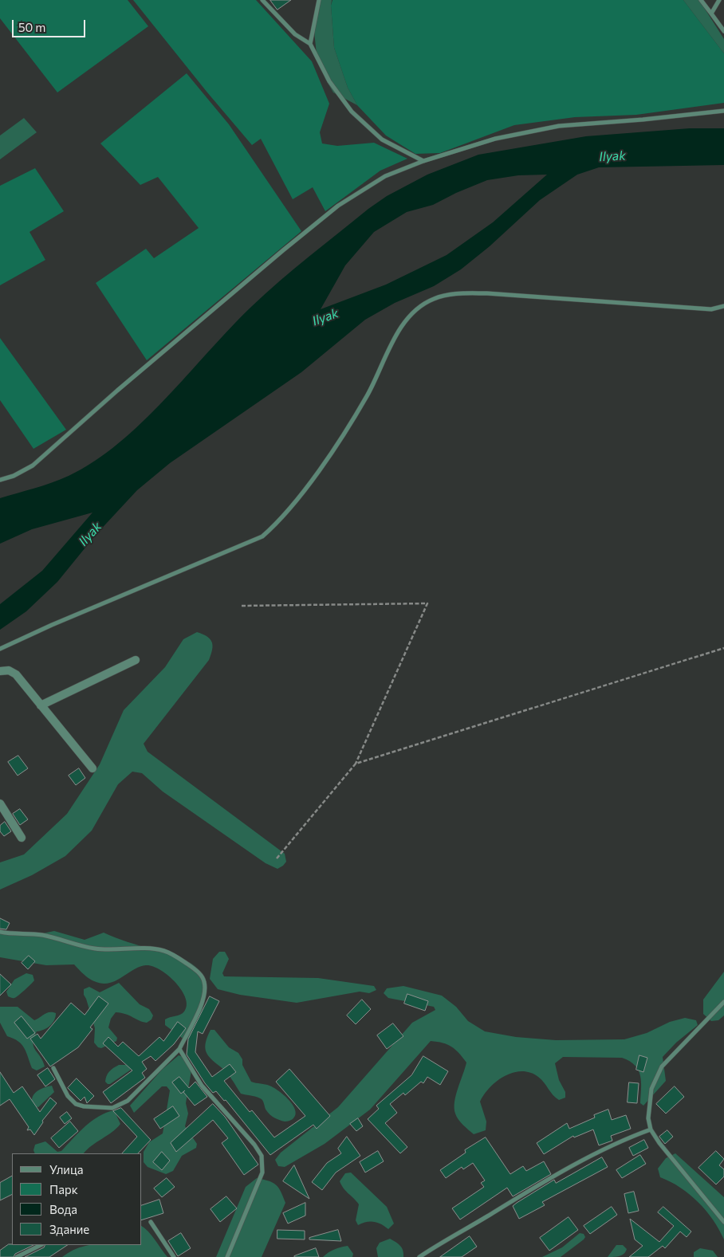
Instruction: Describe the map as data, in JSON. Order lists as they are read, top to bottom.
{
  "water": ["Ilyak"],
  "legend": [
    "Улица",
    "Парк",
    "Вода",
    "Здание"
  ],
  "scale_bar": "50 m"
}
